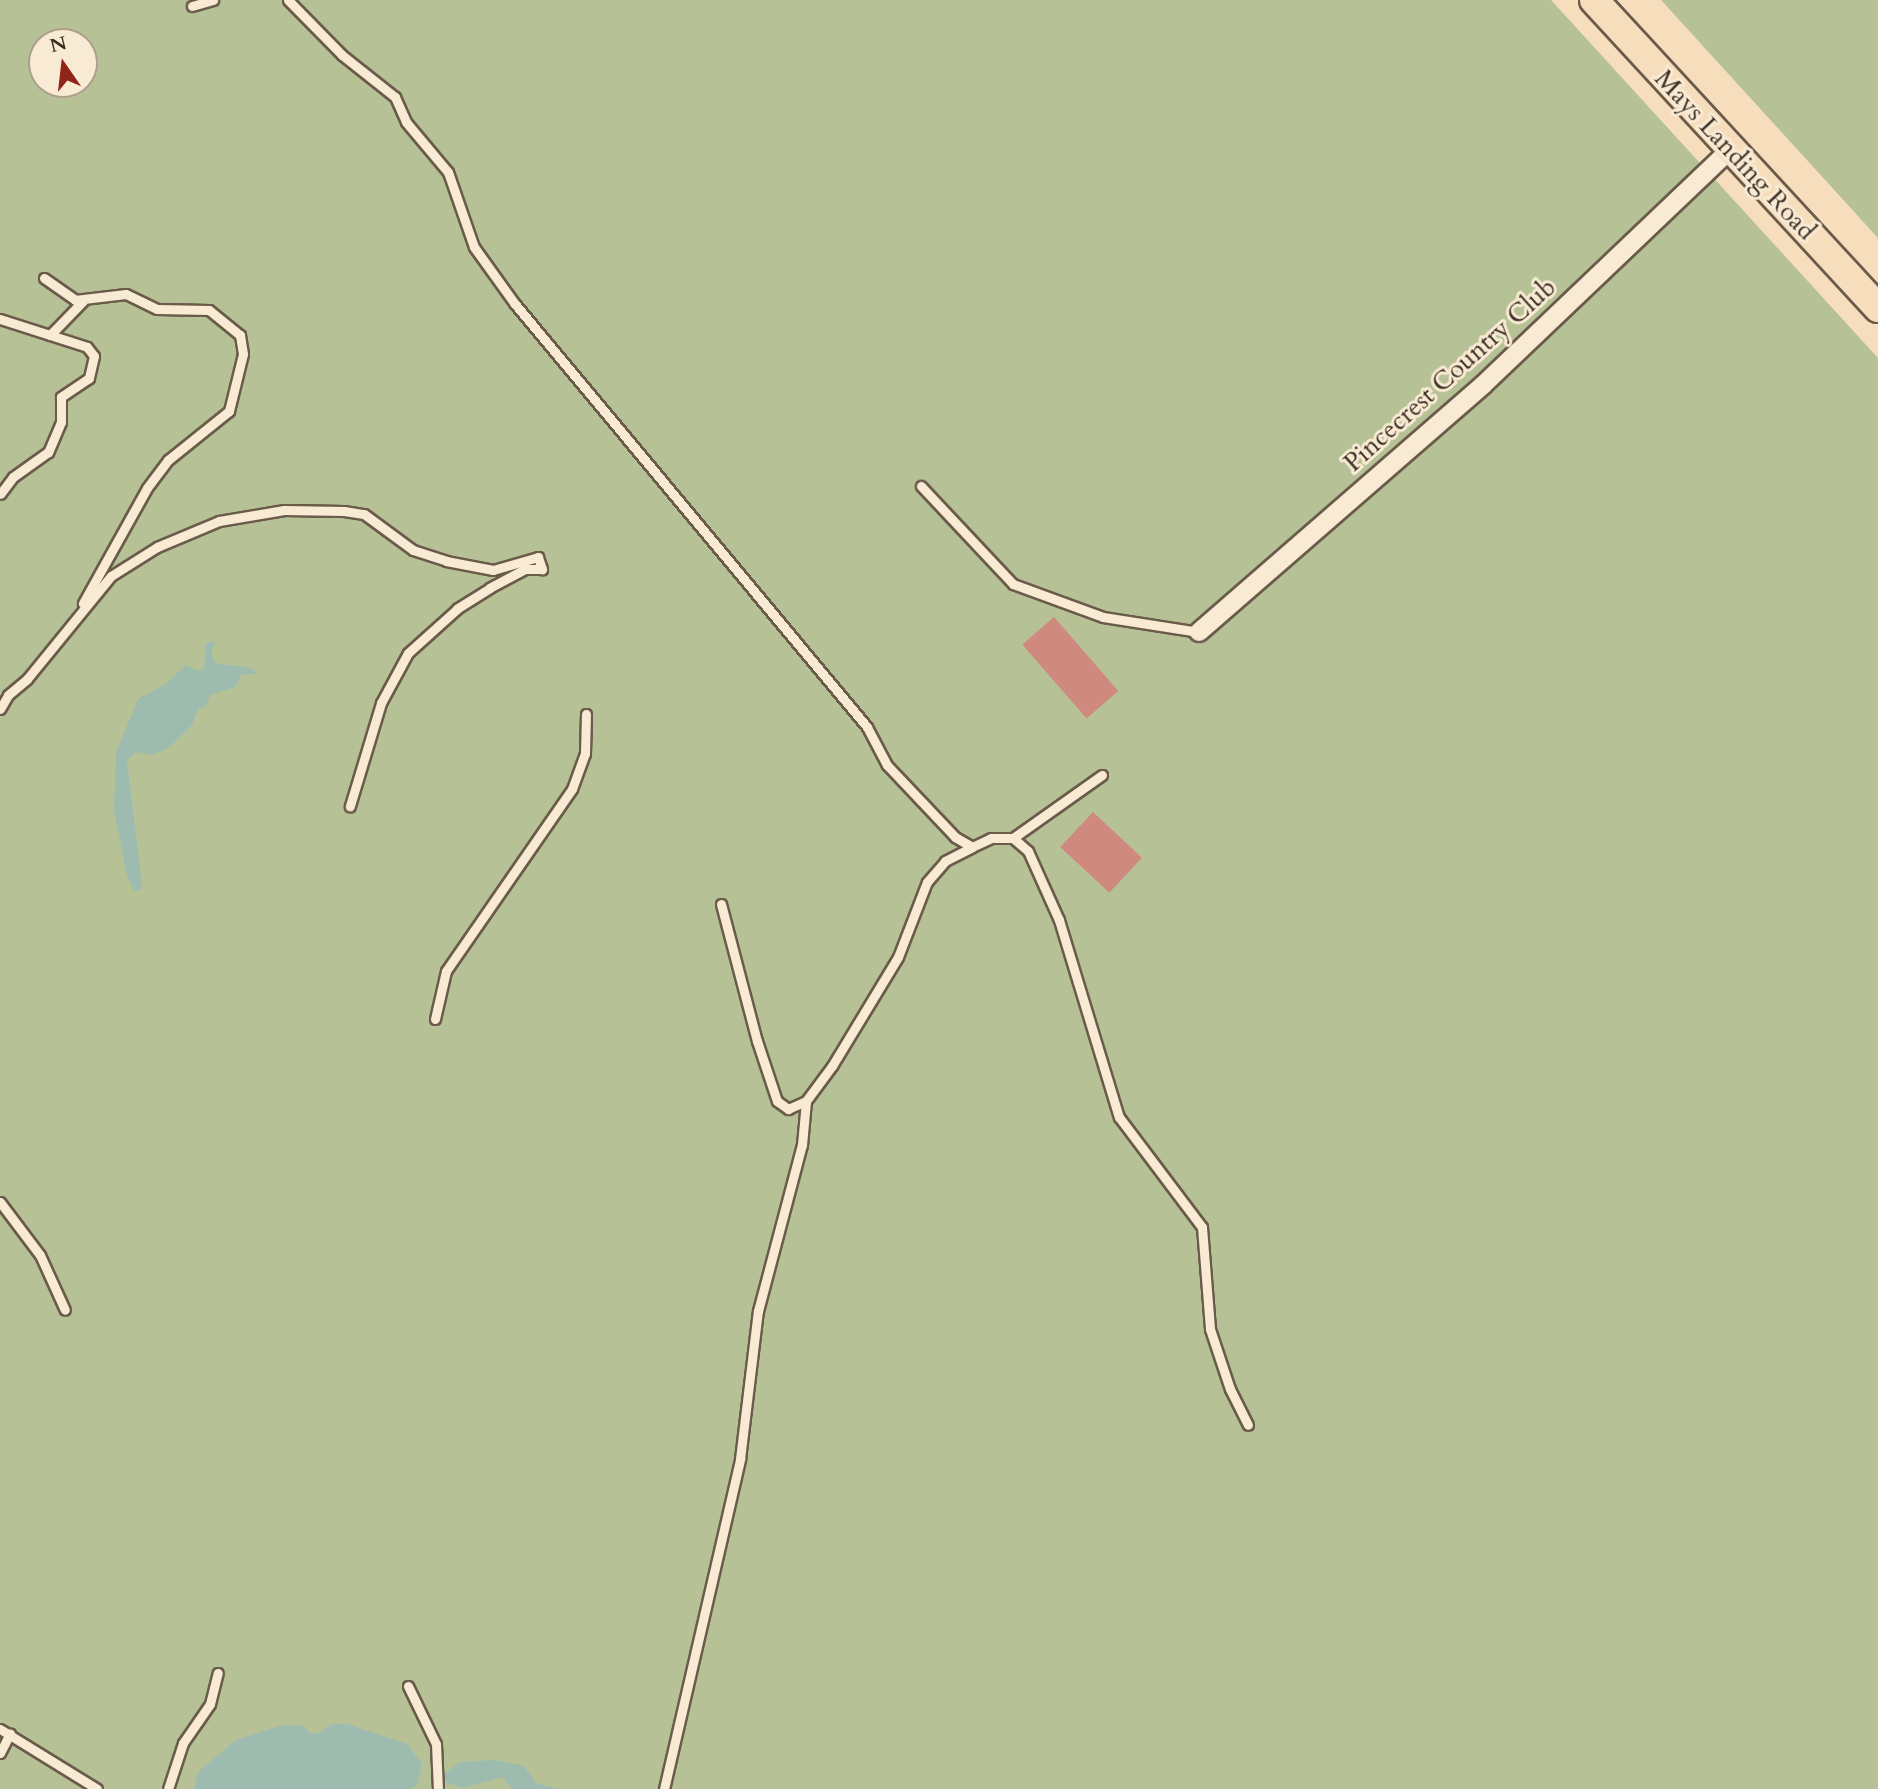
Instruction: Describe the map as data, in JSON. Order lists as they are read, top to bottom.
{
  "streets": {
    "main road": ["Mays Landing Road"],
    "street": ["Pincecrest Country Club"]
  },
  "crossings": [
    ["Mays Landing Road", "Pincecrest Country Club"]
  ],
  "north": "top"
}
